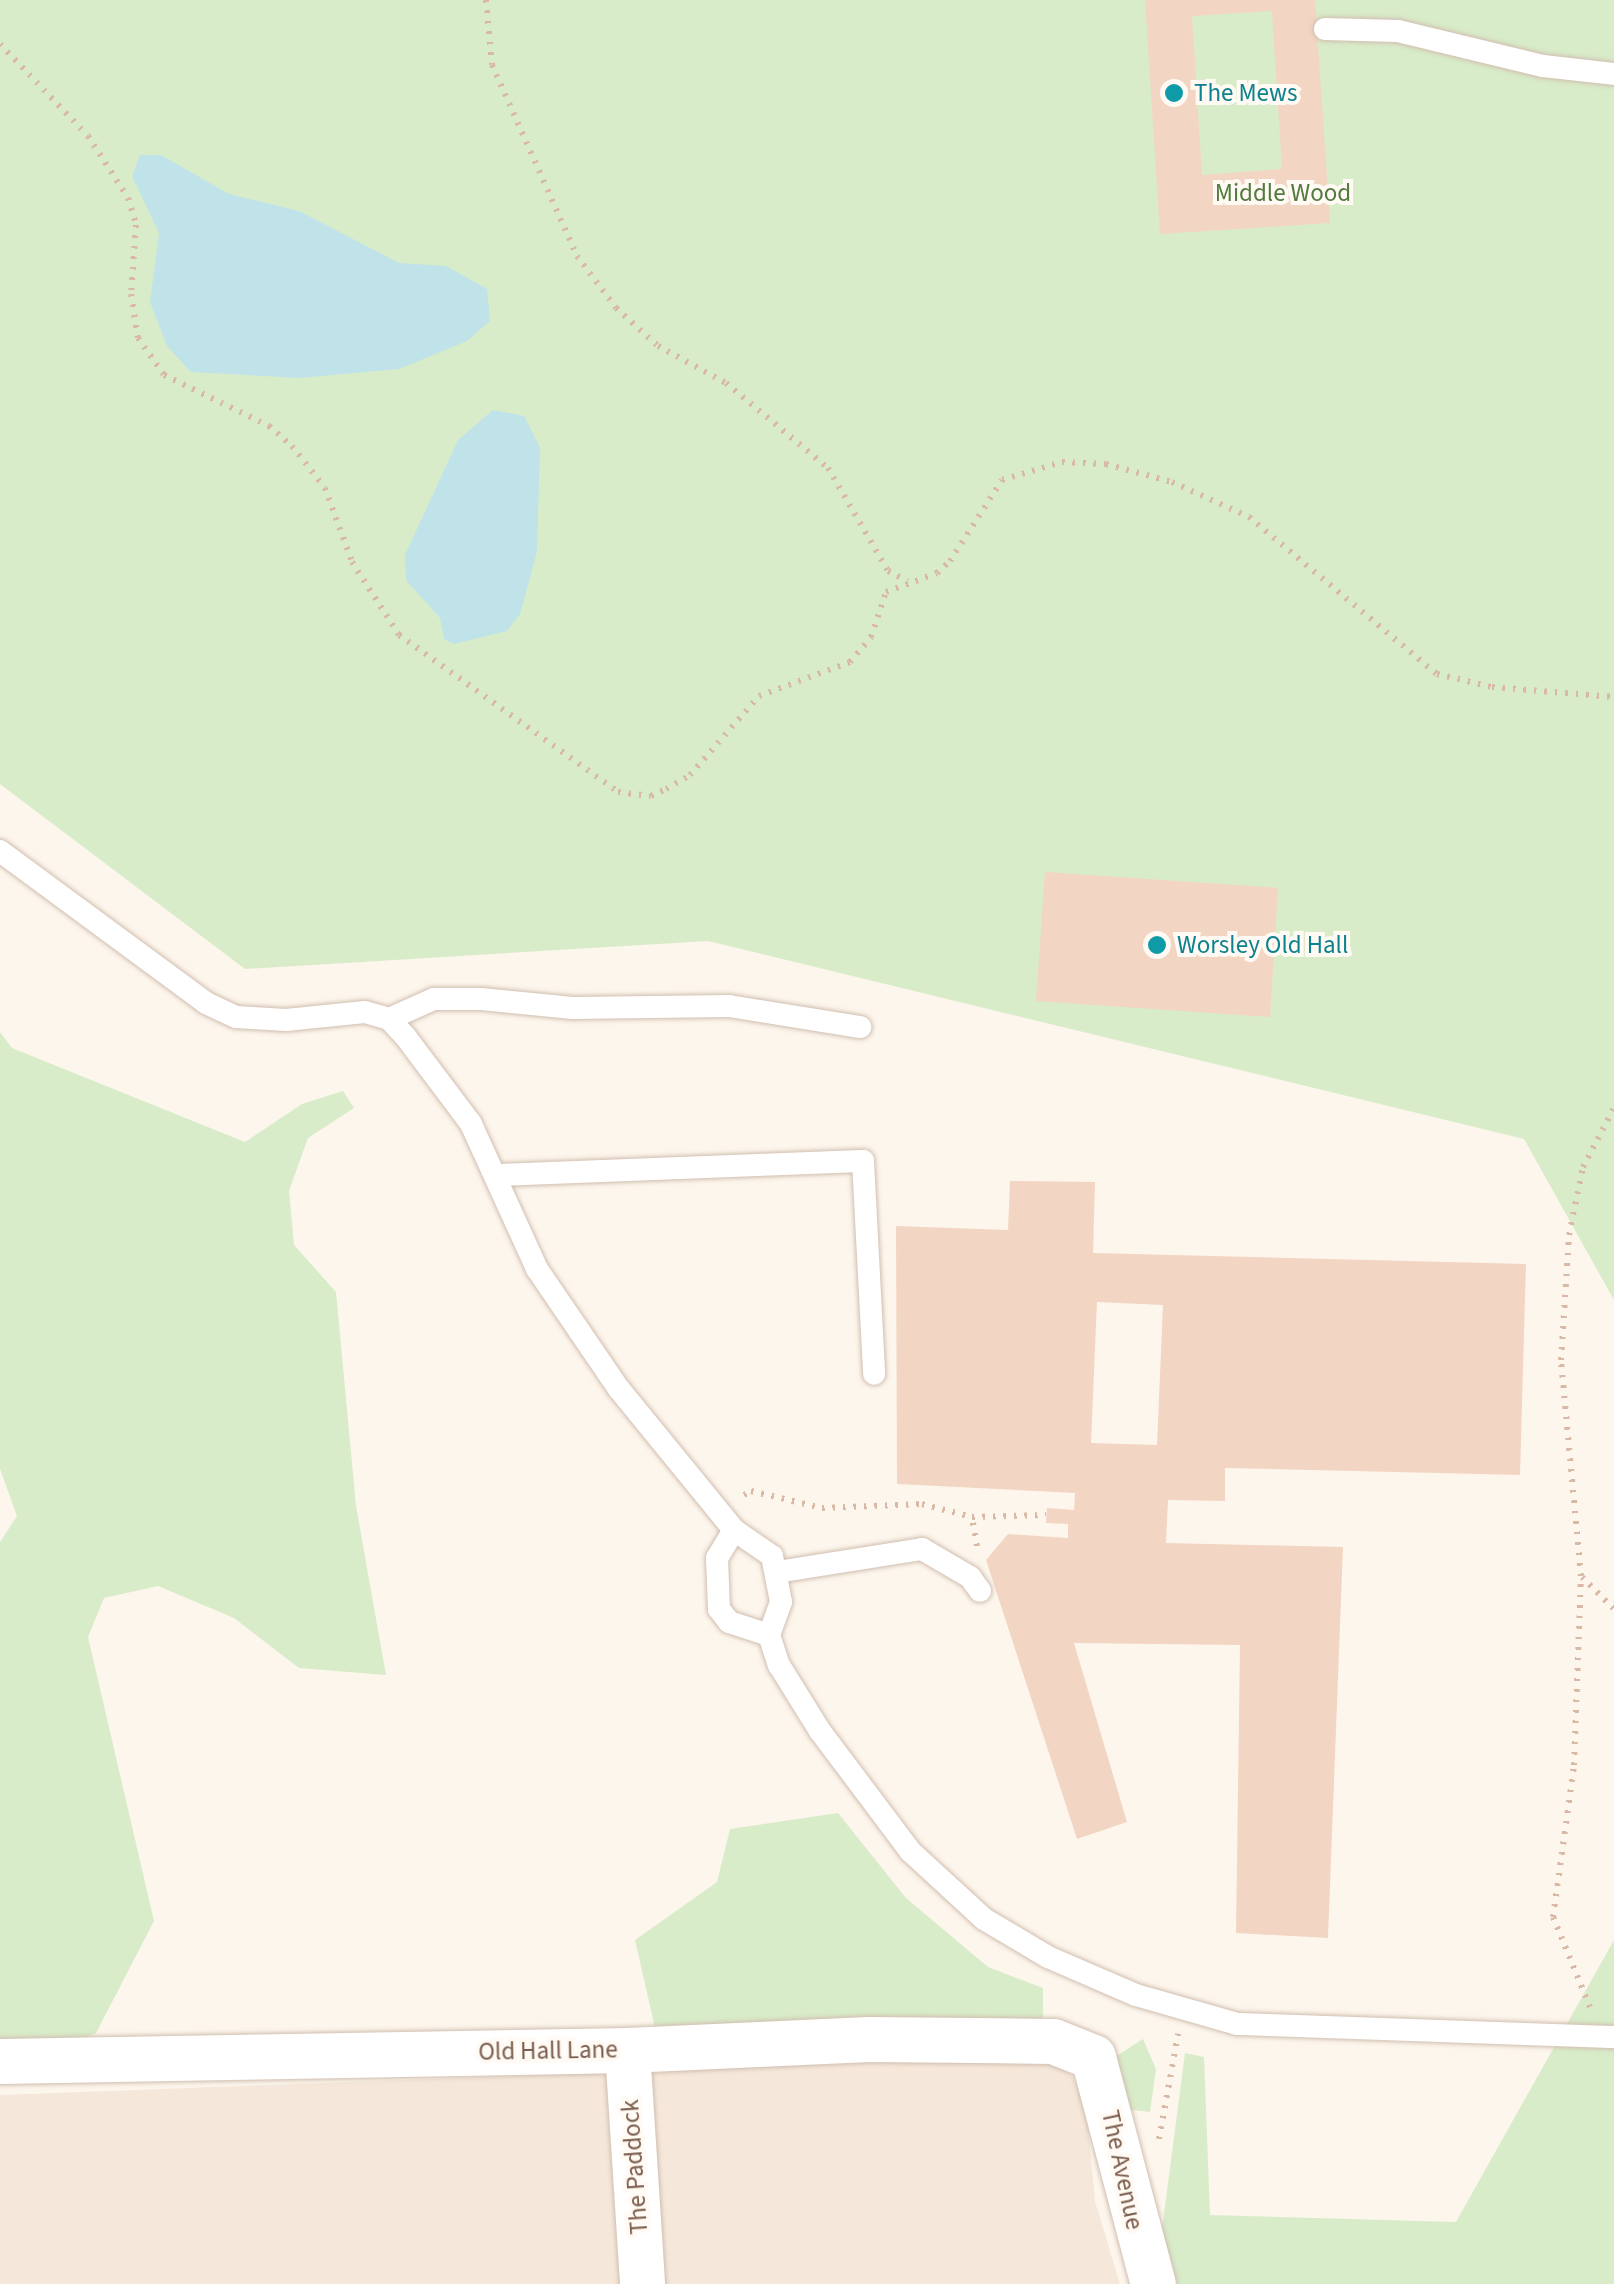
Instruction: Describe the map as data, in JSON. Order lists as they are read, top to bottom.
{
  "streets": {
    "street": ["Old Hall Lane", "The Paddock", "The Avenue"]
  },
  "crossings": [
    ["Old Hall Lane", "The Paddock"],
    ["Old Hall Lane", "The Avenue"]
  ],
  "parks": ["Middle Wood"],
  "places": ["The Mews", "Worsley Old Hall"]
}
